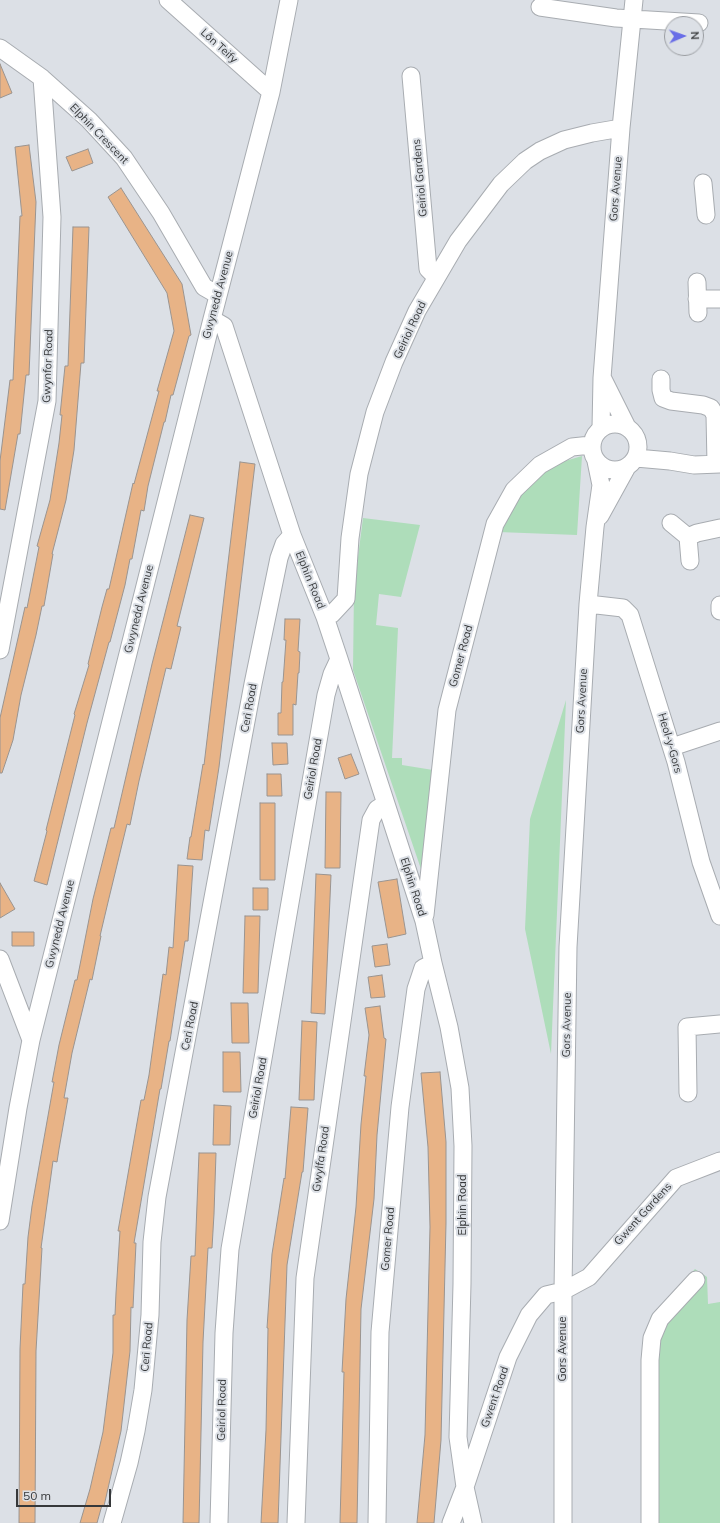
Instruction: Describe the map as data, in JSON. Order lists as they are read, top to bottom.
{
  "streets": {
    "street": [
      "Lôn Teify",
      "Elphin Crescent",
      "Geiriol Gardens",
      "Gors Avenue",
      "Gwynedd Avenue",
      "Geiriol Road",
      "Gwynfor Road",
      "Elphin Road",
      "Gomer Road",
      "Ceri Road",
      "Heol-y-Gors",
      "Gwylfa Road",
      "Gwent Gardens",
      "Gwent Road"
    ]
  },
  "crossings": [
    ["Lôn Teify", "Gwynedd Avenue"],
    ["Elphin Crescent", "Gwynedd Avenue"],
    ["Elphin Crescent", "Gwynfor Road"],
    ["Geiriol Gardens", "Geiriol Road"],
    ["Gors Avenue", "Geiriol Road"],
    ["Gors Avenue", "Gomer Road"],
    ["Gors Avenue", "Heol-y-Gors"],
    ["Gors Avenue", "Gwent Gardens"],
    ["Gors Avenue", "Gwent Road"],
    ["Gwynedd Avenue", "Elphin Road"],
    ["Geiriol Road", "Elphin Road"],
    ["Elphin Road", "Gomer Road"],
    ["Elphin Road", "Ceri Road"],
    ["Elphin Road", "Gwylfa Road"],
    ["Elphin Road", "Gwent Road"],
    ["Gwent Gardens", "Gwent Road"]
  ],
  "scale_bar": "50 m",
  "north": "right"
}
